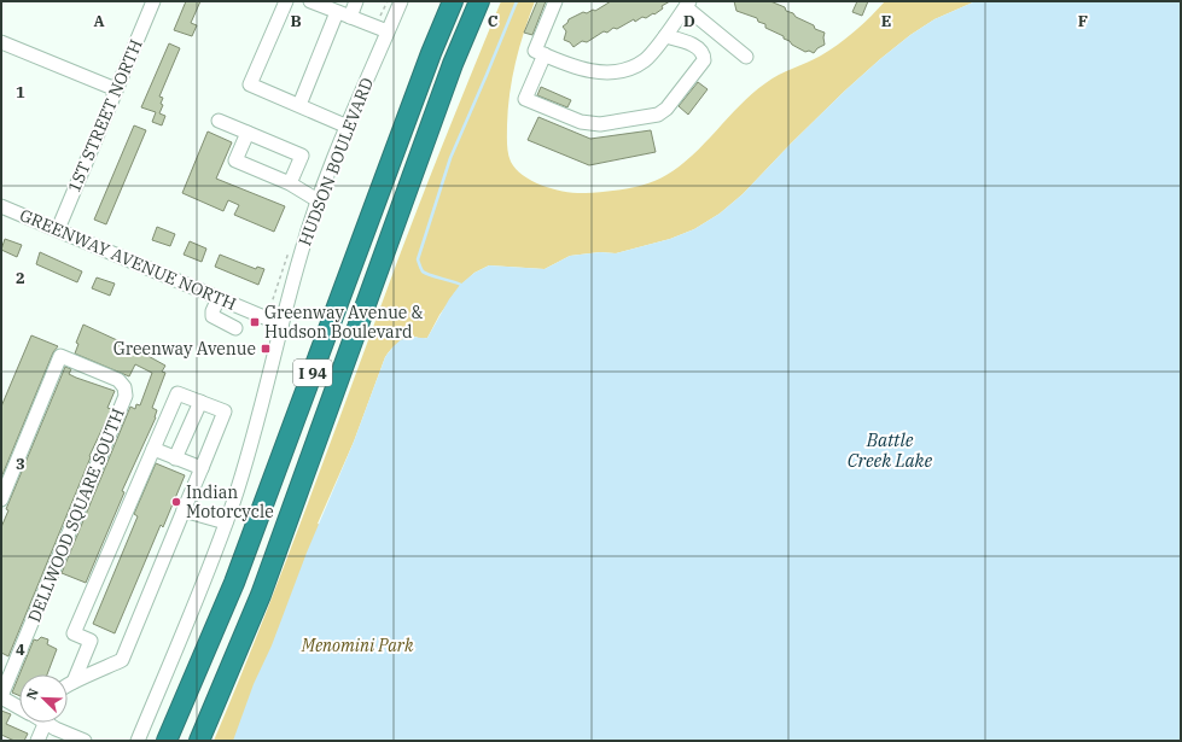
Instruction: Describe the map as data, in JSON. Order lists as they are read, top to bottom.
{
  "streets": {
    "highway": ["I 94"],
    "street": [
      "1ST STREET NORTH",
      "HUDSON BOULEVARD",
      "GREENWAY AVENUE NORTH",
      "DELLWOOD SQUARE SOUTH"
    ]
  },
  "crossings": [
    ["1ST STREET NORTH", "GREENWAY AVENUE NORTH"],
    ["HUDSON BOULEVARD", "GREENWAY AVENUE NORTH"]
  ],
  "water": ["Battle Creek Lake"],
  "parks": ["Menomini Park"],
  "places": {
    "transit": ["Greenway Avenue & Hudson Boulevard", "Greenway Avenue"],
    "other": ["Indian Motorcycle"]
  },
  "north": "top left",
  "grid": {
    "columns": [
      "A",
      "B",
      "C",
      "D",
      "E",
      "F"
    ],
    "rows": [
      "1",
      "2",
      "3",
      "4"
    ]
  }
}
